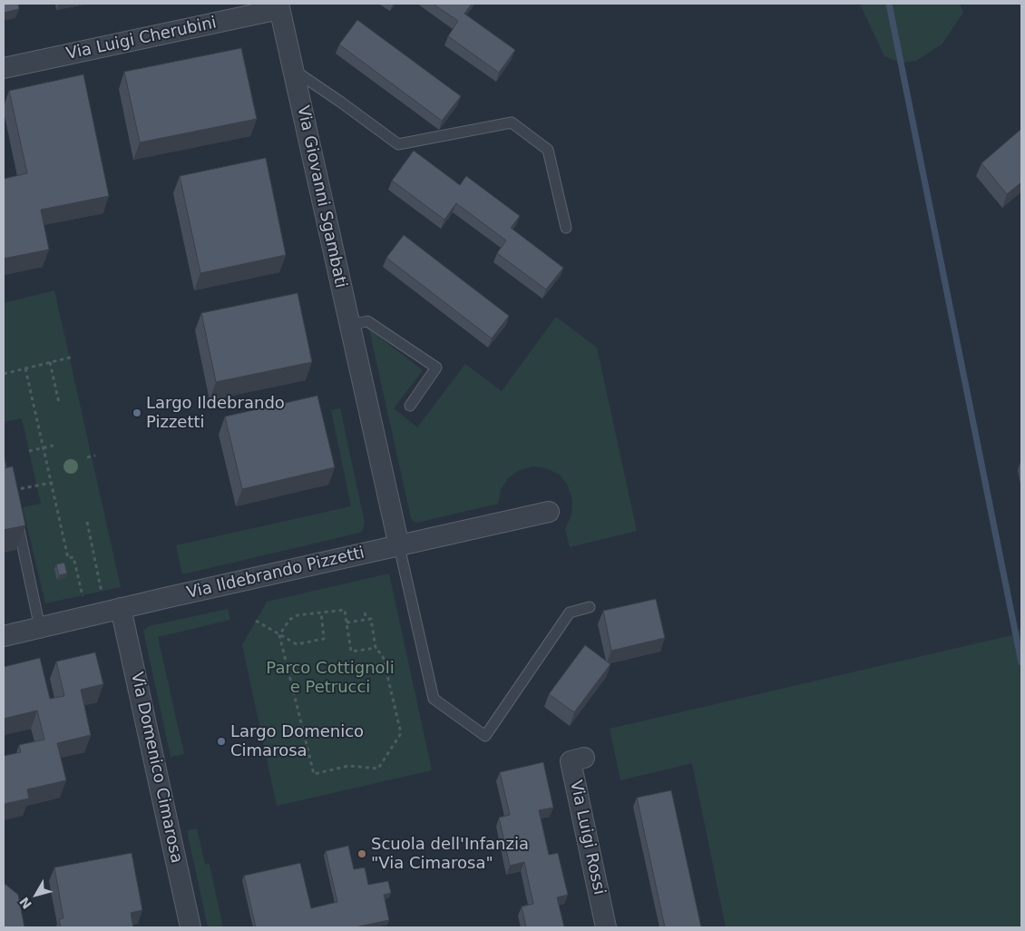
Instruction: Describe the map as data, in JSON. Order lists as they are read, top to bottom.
{
  "streets": {
    "street": [
      "Via Luigi Cherubini",
      "Via Giovanni Sgambati",
      "Via Ildebrando Pizzetti",
      "Via Domenico Cimarosa",
      "Via Luigi Rossi"
    ]
  },
  "crossings": [
    ["Via Luigi Cherubini", "Via Giovanni Sgambati"],
    ["Via Giovanni Sgambati", "Via Ildebrando Pizzetti"],
    ["Via Ildebrando Pizzetti", "Via Domenico Cimarosa"]
  ],
  "parks": ["Parco Cottignoli e Petrucci"],
  "places": ["Largo Ildebrando Pizzetti", "Largo Domenico Cimarosa", "Scuola dell'Infanzia \"Via Cimarosa\""],
  "north": "bottom left"
}
